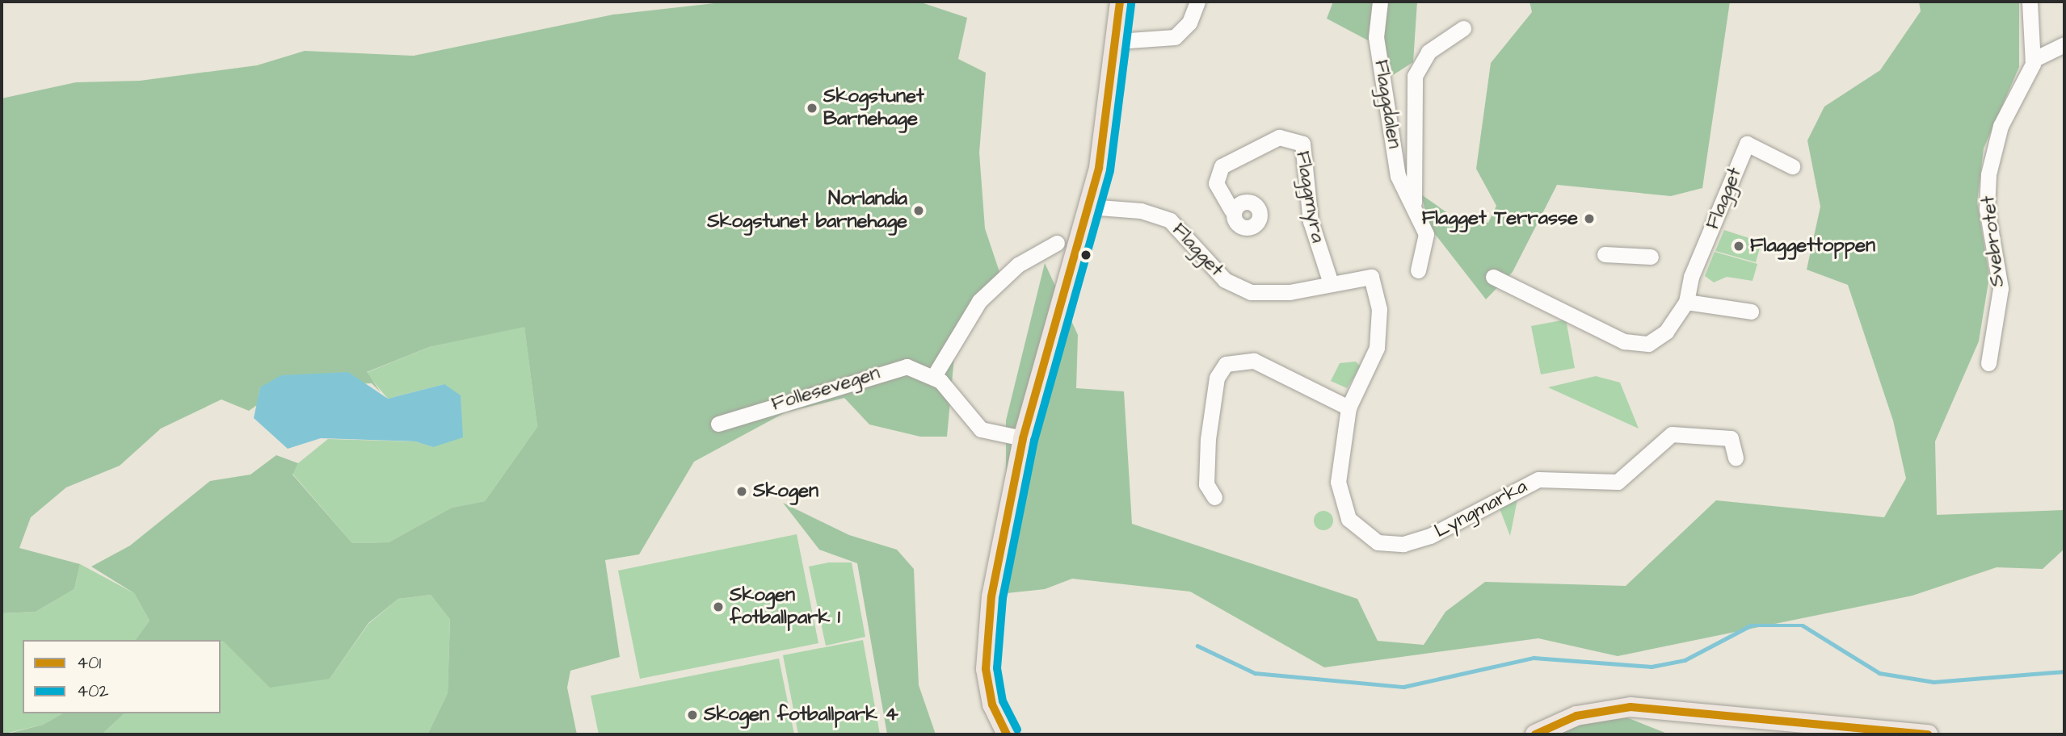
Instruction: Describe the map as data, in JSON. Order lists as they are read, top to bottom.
{
  "streets": {
    "street": [
      "Flaggdalen",
      "Flaggmyra",
      "Flagget",
      "Svebrotet",
      "Follesevegen",
      "Lyngmarka"
    ]
  },
  "crossings": [
    ["Flaggmyra", "Flagget"],
    ["Flagget", "Lyngmarka"]
  ],
  "places": [
    "Skogstunet Barnehage",
    "Norlandia Skogstunet barnehage",
    "Flagget Terrasse",
    "Flaggettoppen",
    "Skogen",
    "Skogen fotballpark 1",
    "Skogen fotballpark 4"
  ],
  "lines": ["transit line 401", "transit line 402"],
  "legend": ["401", "402"]
}
